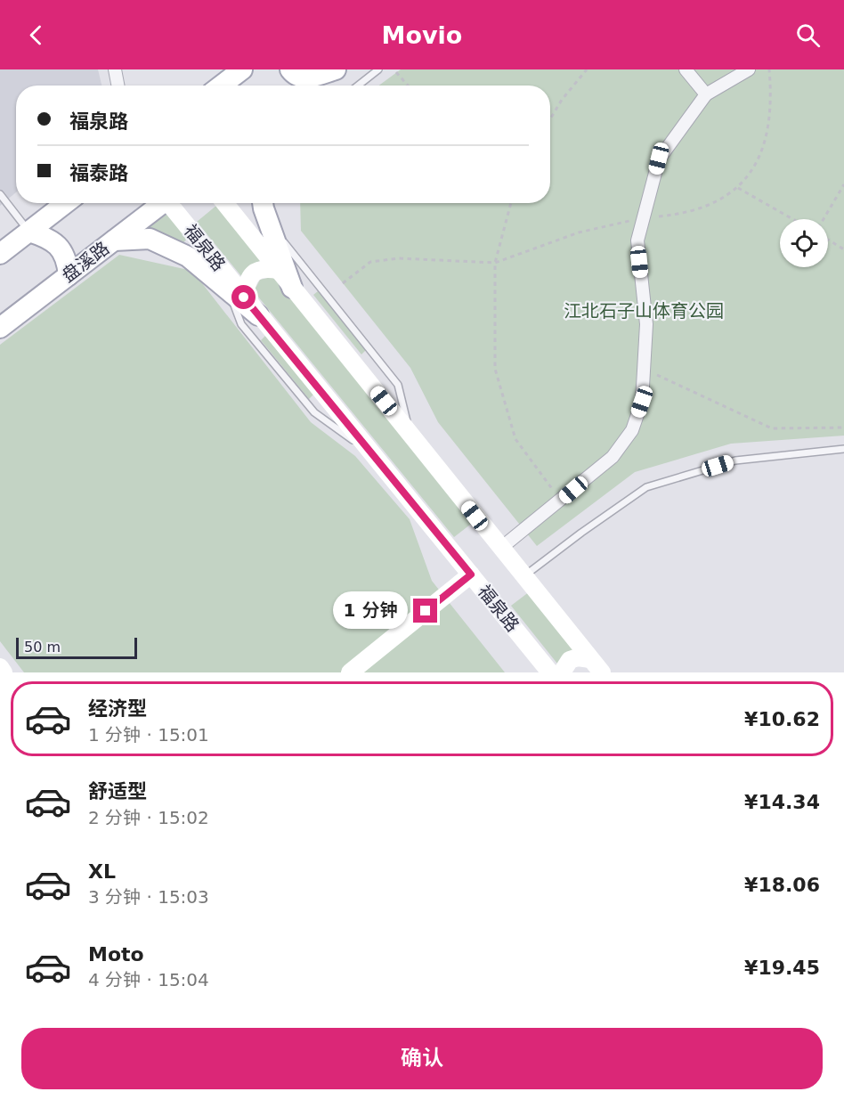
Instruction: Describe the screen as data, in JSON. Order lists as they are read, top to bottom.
{
  "streets": {
    "main road": ["福泉路", "盘溪路"]
  },
  "parks": ["江北石子山体育公园"],
  "scale_bar": "50 m",
  "page": {
    "header": "Movio",
    "banner": ["福泉路", "福泰路"],
    "bubble": "1 分钟",
    "scale": "50 m",
    "list": [
      {
        "name": "经济型",
        "note": "1 分钟 · 15:01",
        "value": "¥10.62"
      },
      {
        "name": "舒适型",
        "note": "2 分钟 · 15:02",
        "value": "¥14.34"
      },
      {
        "name": "XL",
        "note": "3 分钟 · 15:03",
        "value": "¥18.06"
      },
      {
        "name": "Moto",
        "note": "4 分钟 · 15:04",
        "value": "¥19.45"
      }
    ],
    "buttons": "确认"
  }
}
